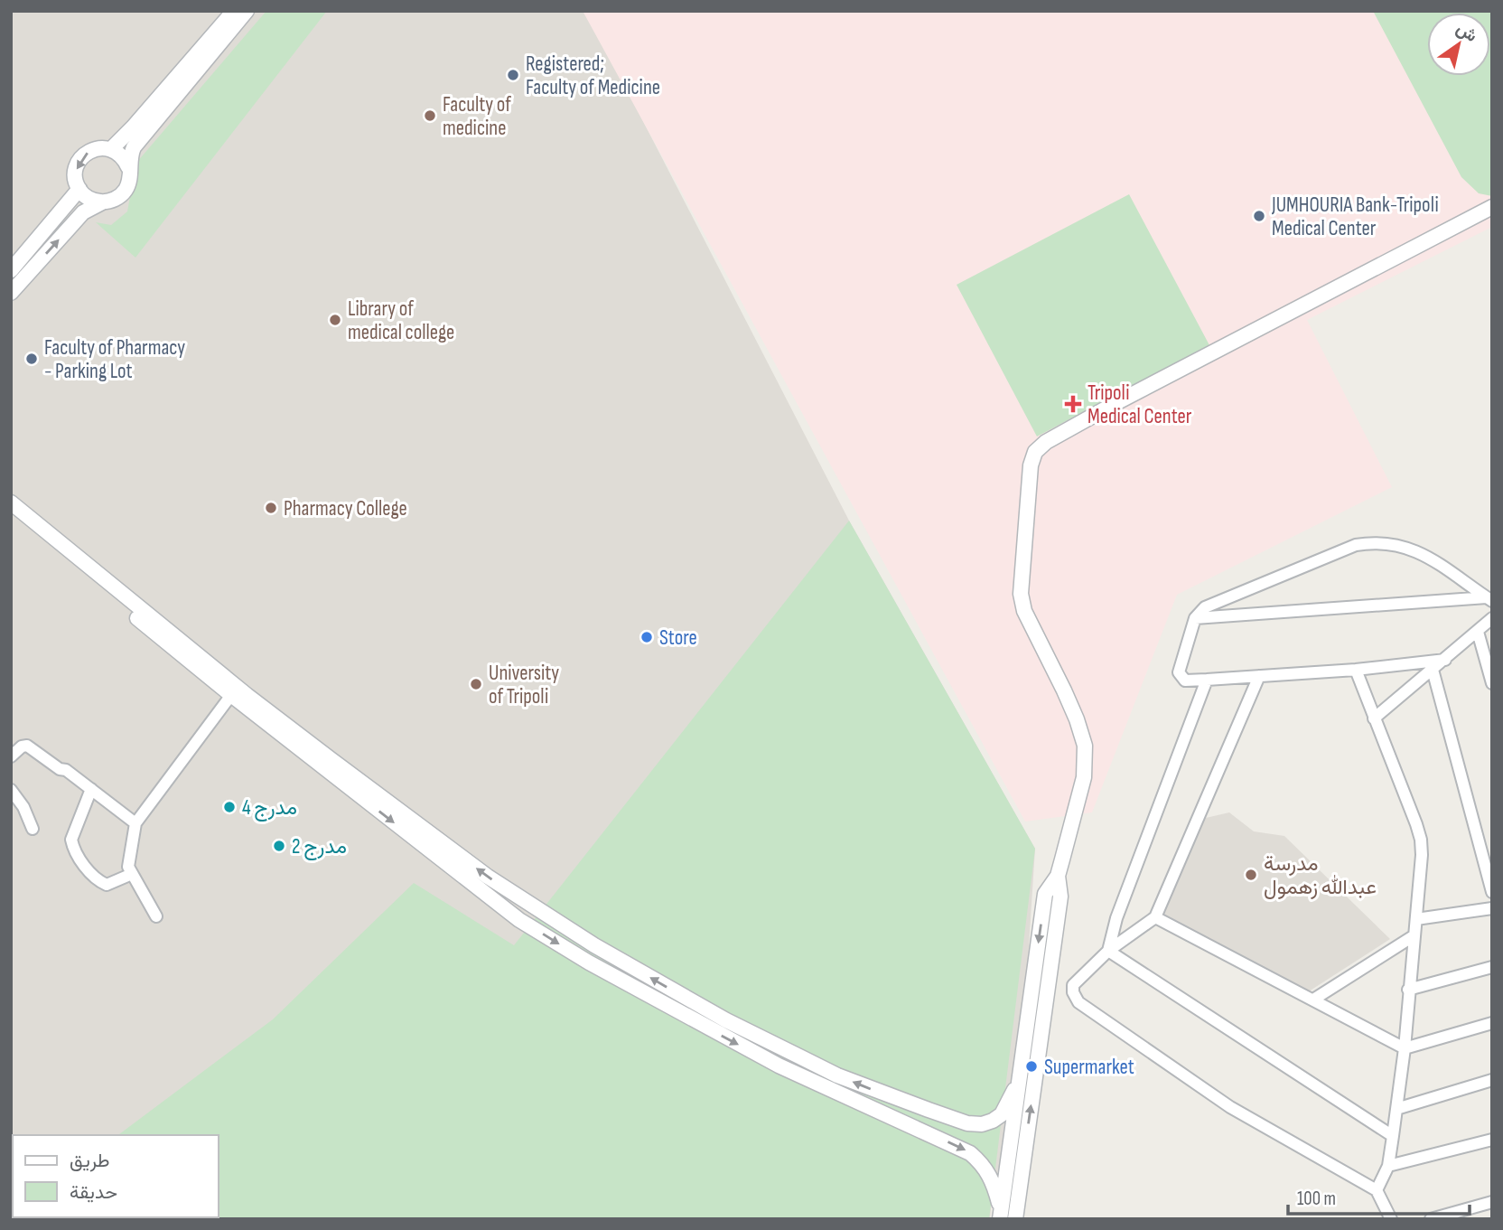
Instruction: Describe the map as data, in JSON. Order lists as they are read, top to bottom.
{
  "places": {
    "other": [
      "Registered; Faculty of Medicine",
      "Faculty of medicine",
      "JUMHOURIA Bank-Tripoli Medical Center",
      "Library of medical college",
      "Faculty of Pharmacy - Parking Lot",
      "Pharmacy College",
      "Store",
      "University of Tripoli",
      "مدرج 4",
      "مدرج 2",
      "مدرسة عبدالله زهمول",
      "Supermarket"
    ],
    "health": ["Tripoli Medical Center"]
  },
  "legend": ["طريق", "حديقة"],
  "scale_bar": "100 m",
  "north": "top right"
}
